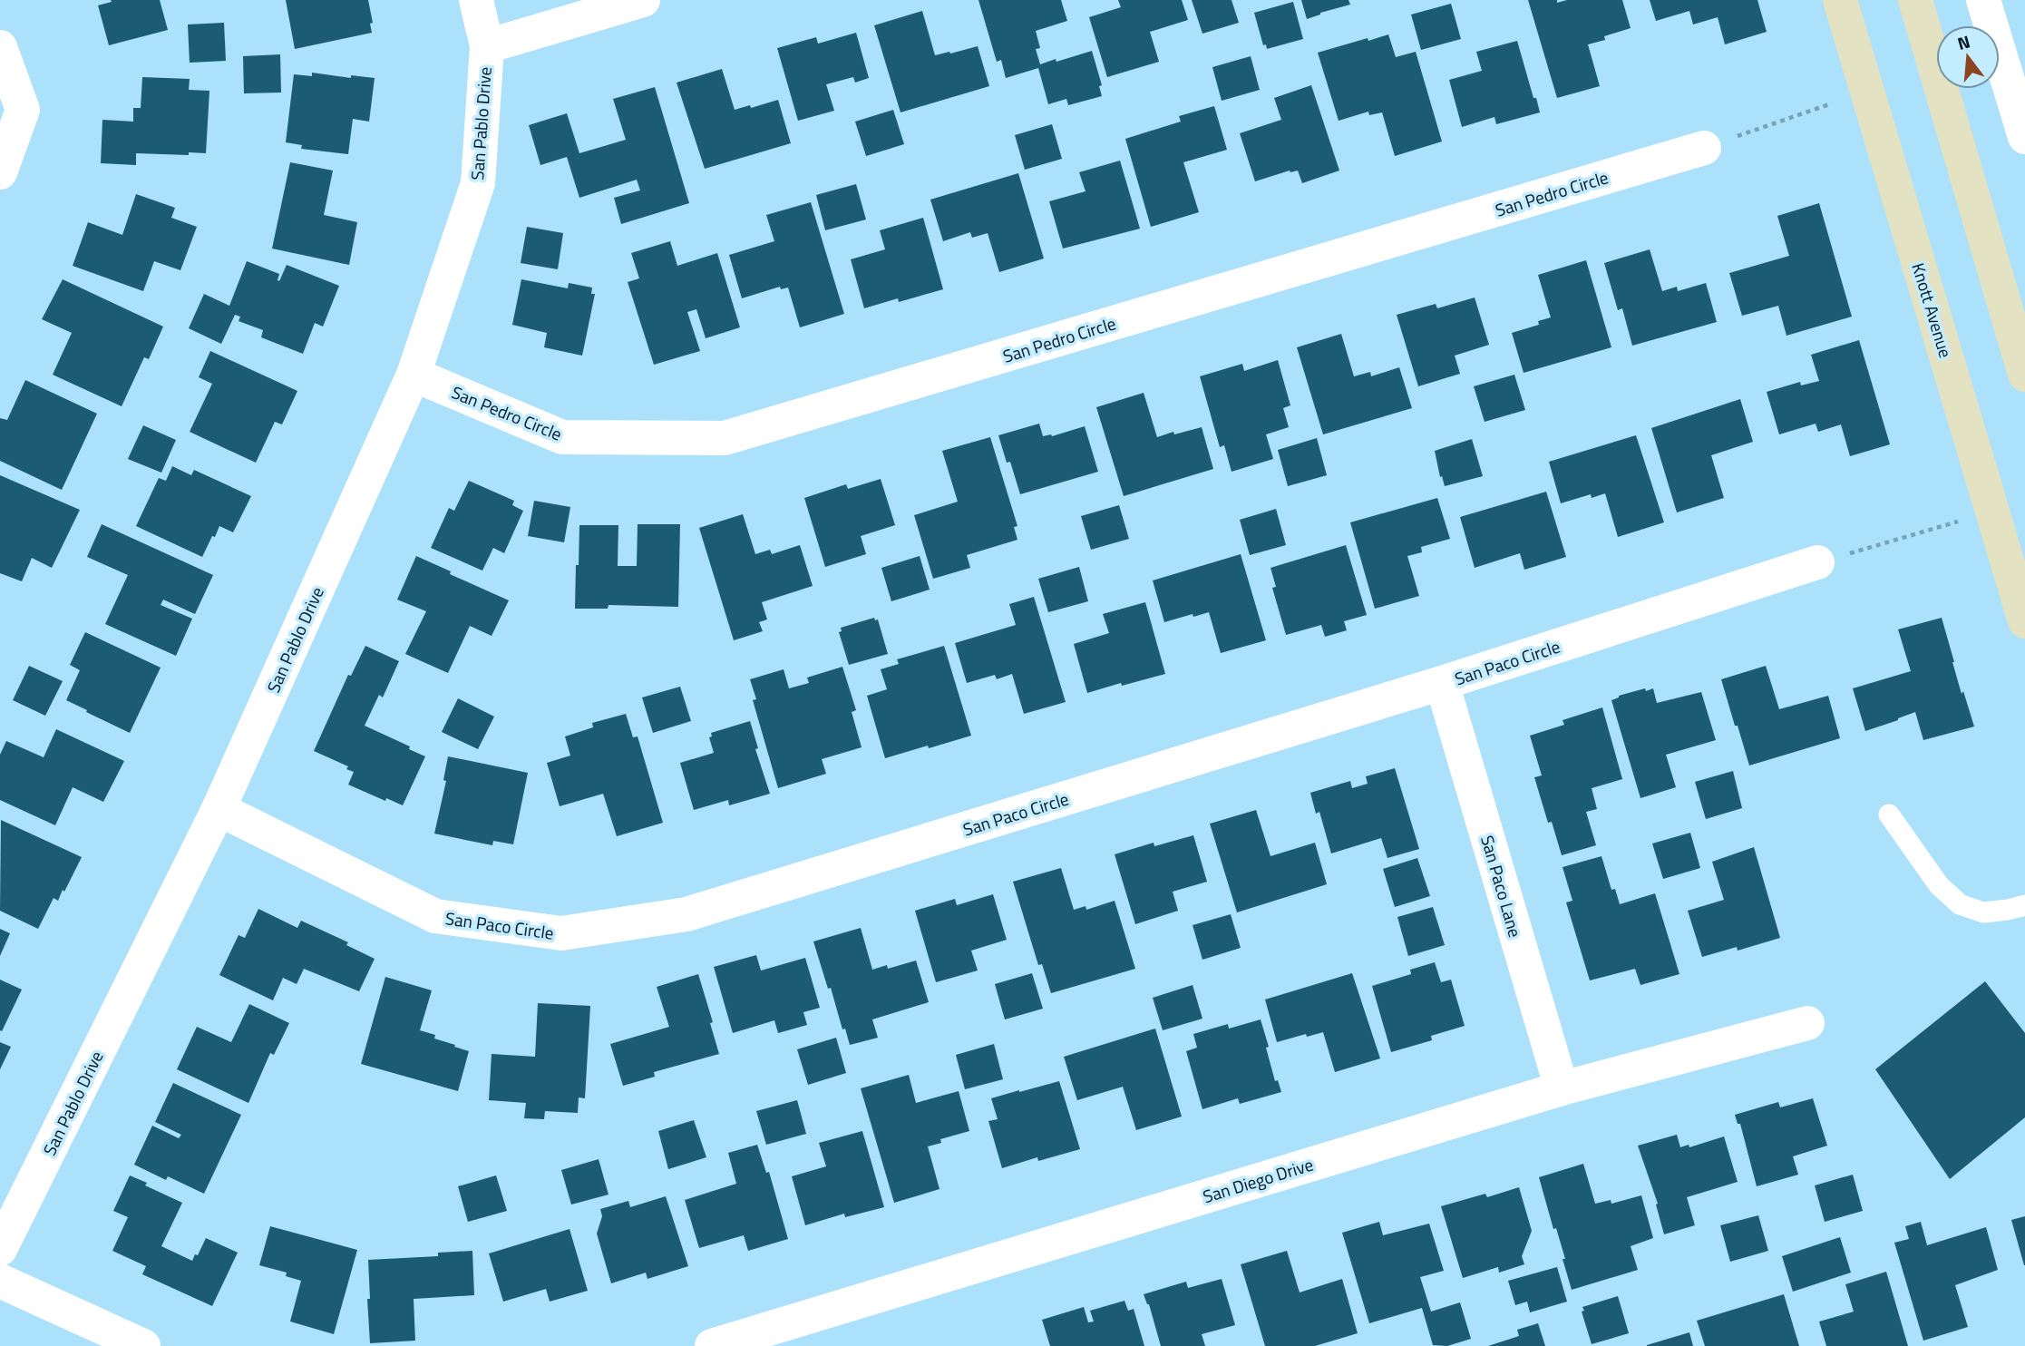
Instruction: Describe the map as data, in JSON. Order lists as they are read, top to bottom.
{
  "streets": {
    "main road": ["Knott Avenue"],
    "street": [
      "San Pablo Drive",
      "San Pedro Circle",
      "San Paco Circle",
      "San Paco Lane",
      "San Diego Drive"
    ]
  },
  "crossings": [
    ["San Pablo Drive", "San Pedro Circle"],
    ["San Pablo Drive", "San Paco Circle"],
    ["San Paco Circle", "San Paco Lane"],
    ["San Paco Lane", "San Diego Drive"]
  ],
  "north": "top"
}
